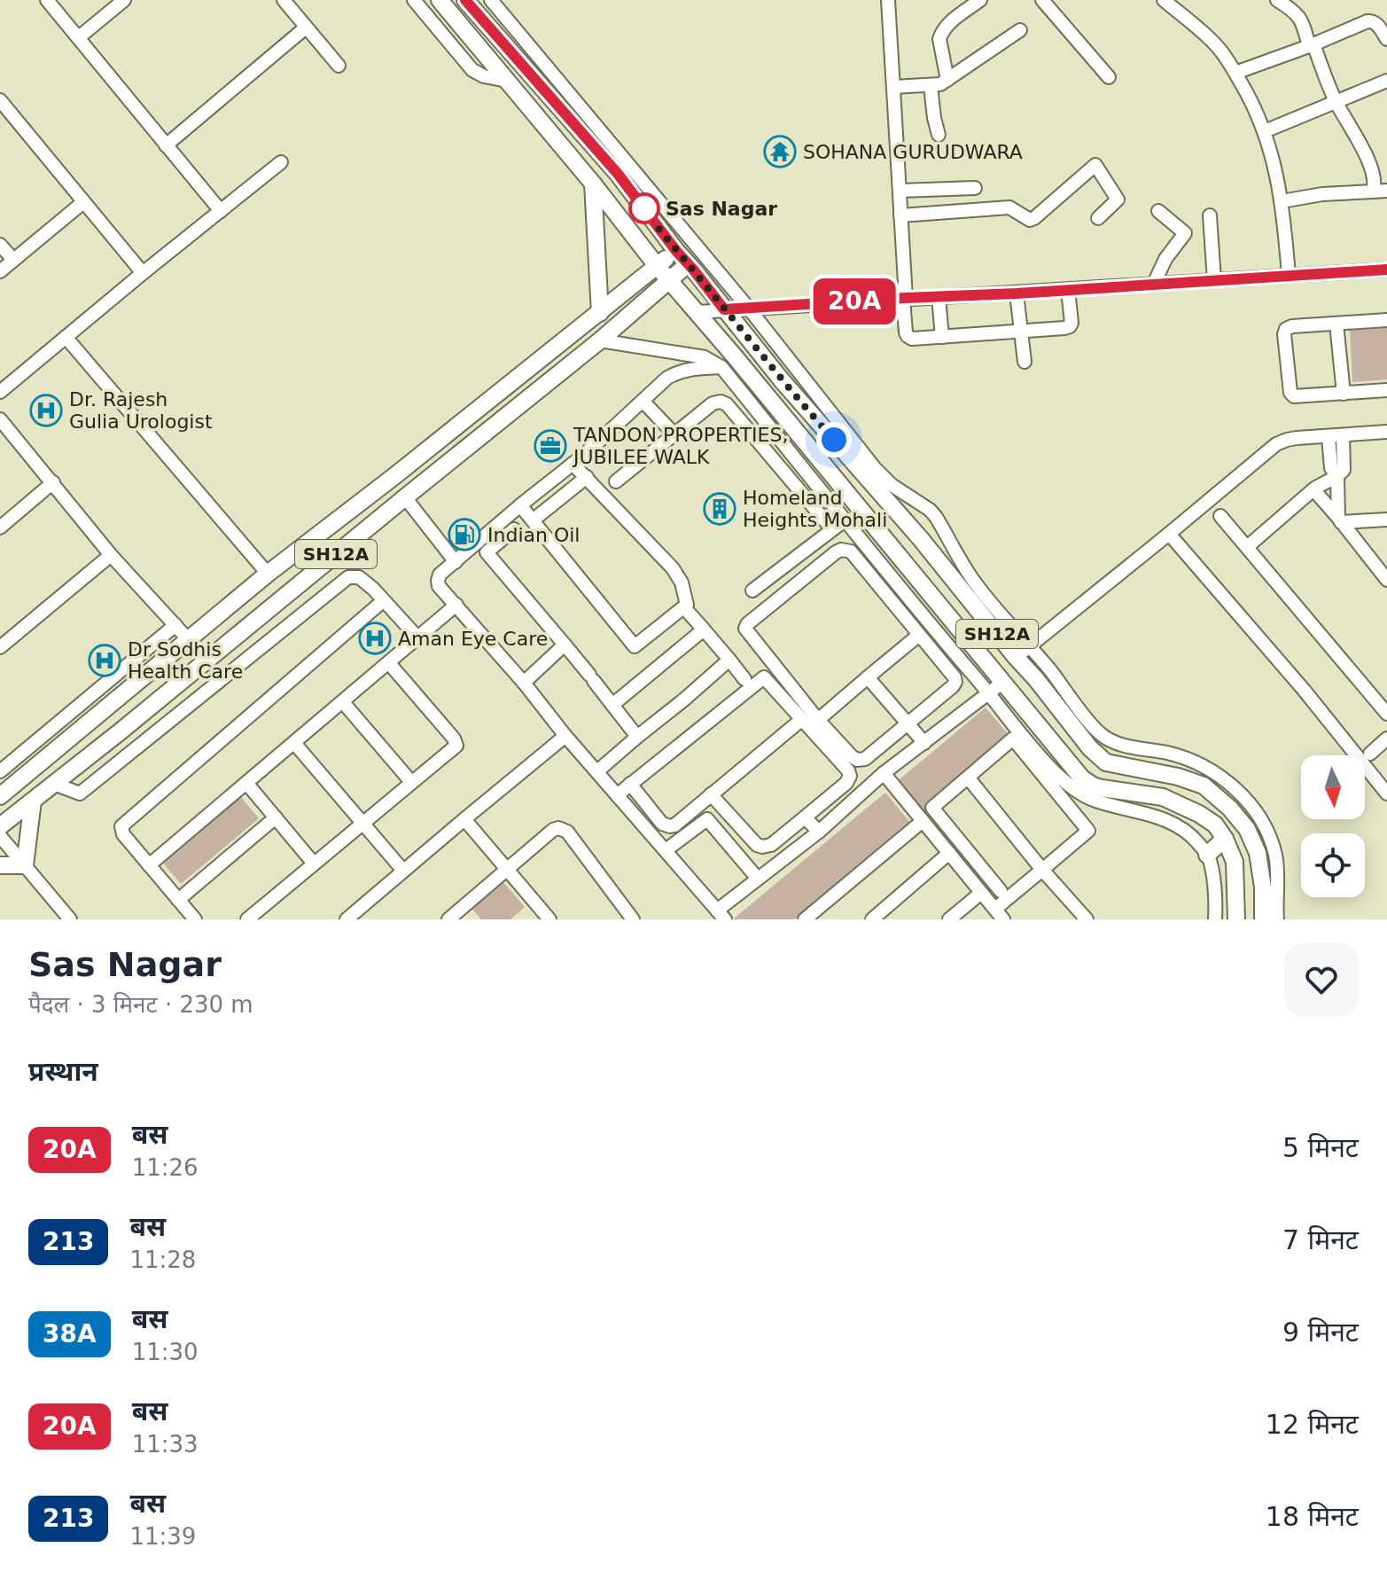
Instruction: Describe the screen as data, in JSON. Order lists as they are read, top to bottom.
{
  "streets": {
    "main road": ["SH12A"]
  },
  "places": {
    "temple": ["SOHANA GURUDWARA"],
    "other": ["Sas Nagar"],
    "hospital": ["Dr. Rajesh Gulia Urologist", "Aman Eye Care", "Dr Sodhis Health Care"],
    "office": ["TANDON PROPERTIES, JUBILEE WALK"],
    "building": ["Homeland Heights Mohali"],
    "fuel station": ["Indian Oil"]
  },
  "lines": ["bus line 20A"],
  "north": "bottom",
  "page": {
    "on_map": "20A",
    "heading": [
      ["Sas Nagar", "पैदल · 3 मिनट · 230 m"],
      "प्रस्थान"
    ],
    "list": [
      {
        "mark": "20A",
        "name": "बस",
        "note": "11:26",
        "value": "5 मिनट"
      },
      {
        "mark": "213",
        "name": "बस",
        "note": "11:28",
        "value": "7 मिनट"
      },
      {
        "mark": "38A",
        "name": "बस",
        "note": "11:30",
        "value": "9 मिनट"
      },
      {
        "mark": "20A",
        "name": "बस",
        "note": "11:33",
        "value": "12 मिनट"
      },
      {
        "mark": "213",
        "name": "बस",
        "note": "11:39",
        "value": "18 मिनट"
      }
    ]
  }
}
